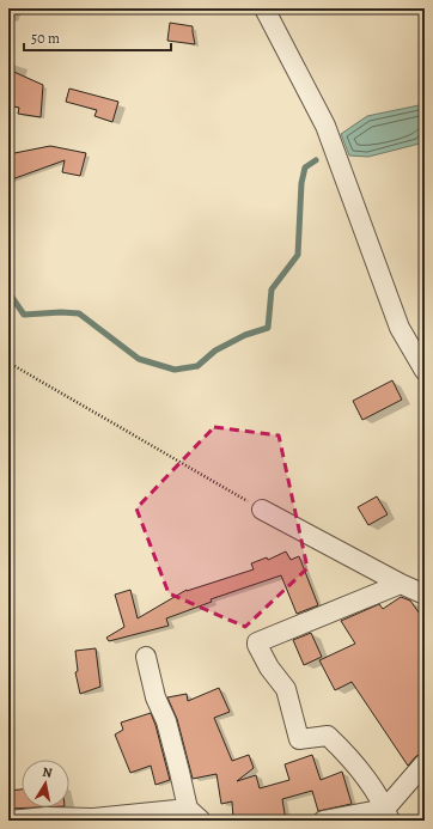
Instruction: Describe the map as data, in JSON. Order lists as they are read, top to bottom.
{
  "scale_bar": "50 m",
  "north": "top"
}
